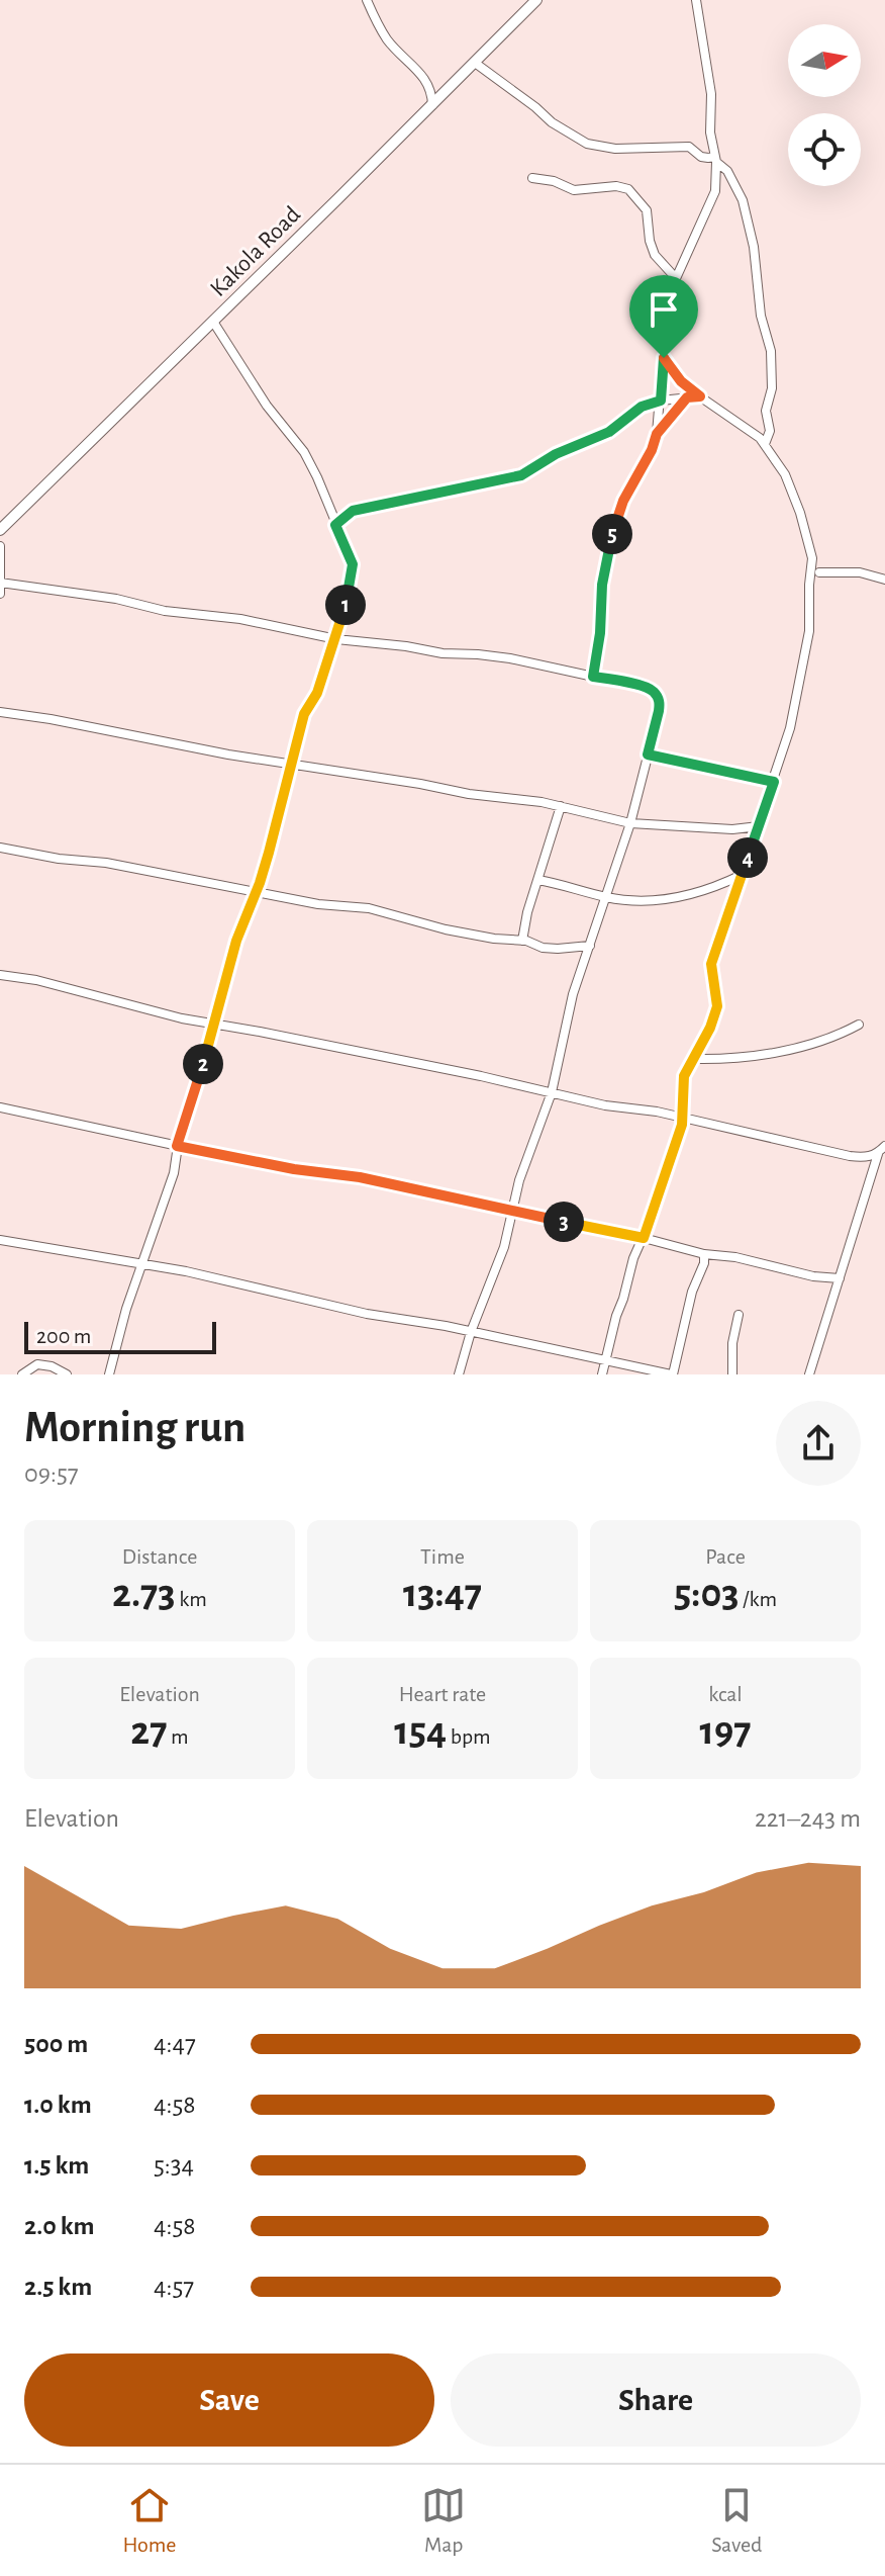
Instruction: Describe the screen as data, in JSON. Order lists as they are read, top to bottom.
{
  "streets": {
    "main road": ["Kakola Road"]
  },
  "scale_bar": "200 m",
  "north": "right",
  "page": {
    "pins": [
      "5",
      "1",
      "4",
      "2",
      "3"
    ],
    "scale": "200 m",
    "heading": ["Morning run", "09:57"],
    "stats": [
      ["Distance", "2.73 km"],
      ["Time", "13:47"],
      ["Pace", "5:03 /km"],
      ["Elevation", "27 m"],
      ["Heart rate", "154 bpm"],
      ["kcal", "197"]
    ],
    "chart": ["Elevation", "221–243 m"],
    "list": [
      {
        "name": "500 m",
        "note": "4:47"
      },
      {
        "name": "1.0 km",
        "note": "4:58"
      },
      {
        "name": "1.5 km",
        "note": "5:34"
      },
      {
        "name": "2.0 km",
        "note": "4:58"
      },
      {
        "name": "2.5 km",
        "note": "4:57"
      }
    ],
    "buttons": ["Save", "Share"],
    "tabs": ["Home", "Map", "Saved"]
  }
}
